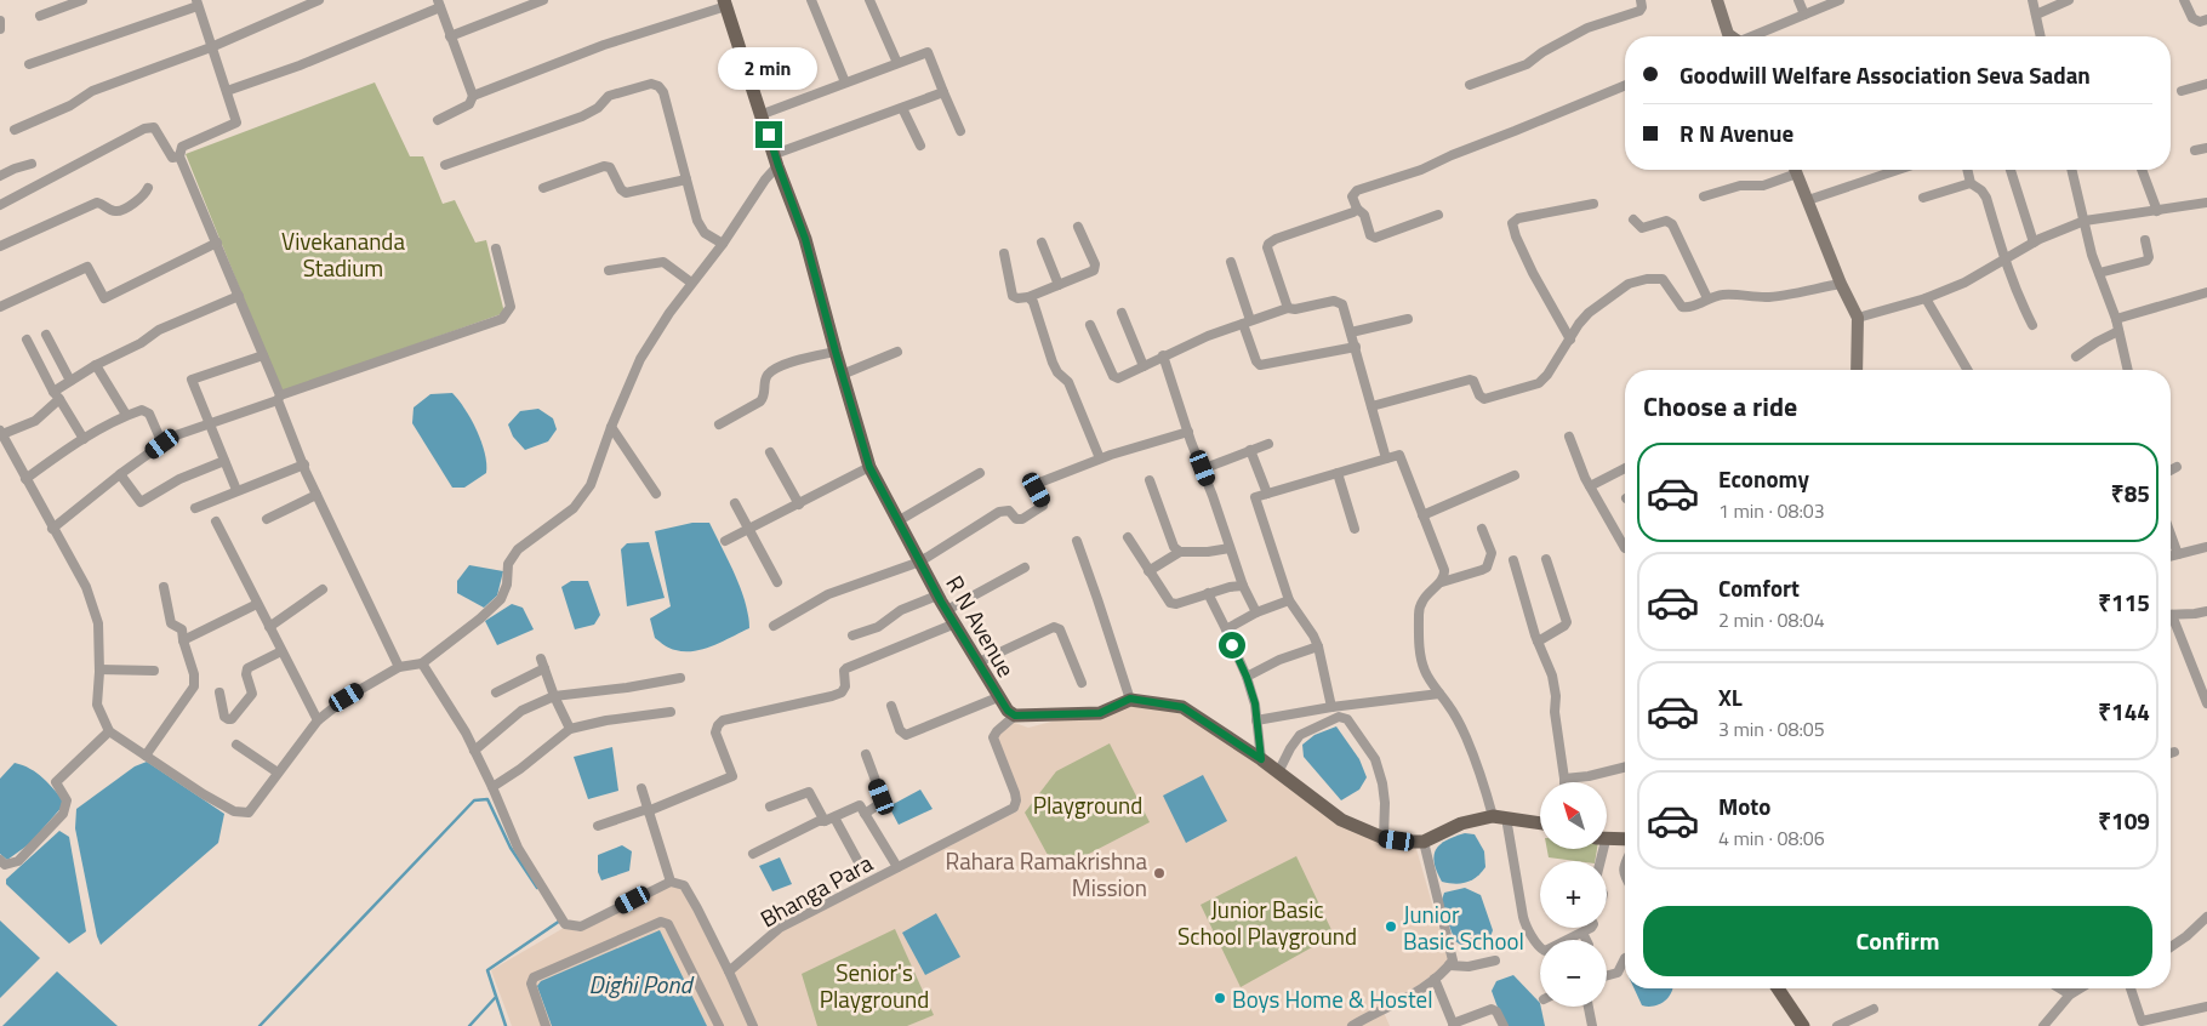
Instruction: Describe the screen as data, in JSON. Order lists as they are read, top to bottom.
{
  "streets": {
    "main road": ["R N Avenue"],
    "street": ["Bhanga Para"]
  },
  "crossings": [
    ["R N Avenue", "Bhanga Para"]
  ],
  "water": ["Dighi Pond"],
  "parks": [
    "Vivekananda Stadium",
    "Playground",
    "Junior Basic School Playground",
    "Senior's Playground"
  ],
  "places": ["Rahara Ramakrishna Mission", "Junior Basic School", "Boys Home & Hostel"],
  "north": "top left",
  "page": {
    "banner": ["Goodwill Welfare Association Seva Sadan", "R N Avenue"],
    "bubble": "2 min",
    "heading": "Choose a ride",
    "list": [
      {
        "name": "Economy",
        "note": "1 min · 08:03",
        "value": "₹85"
      },
      {
        "name": "Comfort",
        "note": "2 min · 08:04",
        "value": "₹115"
      },
      {
        "name": "XL",
        "note": "3 min · 08:05",
        "value": "₹144"
      },
      {
        "name": "Moto",
        "note": "4 min · 08:06",
        "value": "₹109"
      }
    ],
    "map_buttons": ["+", "−"],
    "buttons": "Confirm"
  }
}
